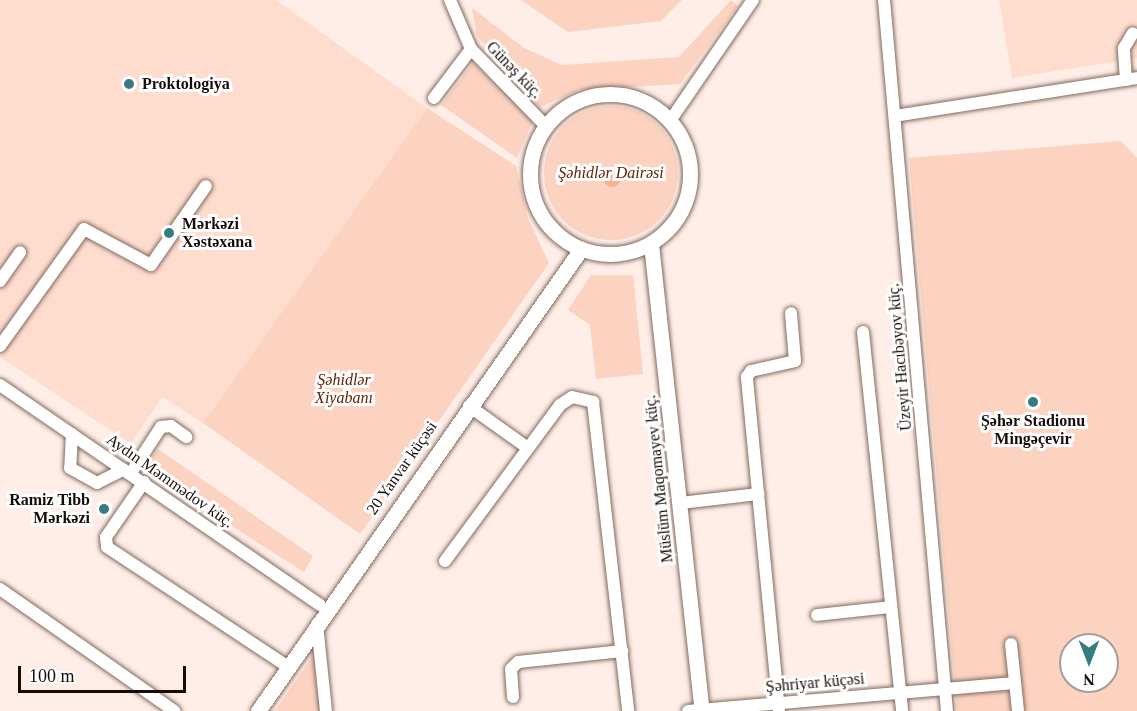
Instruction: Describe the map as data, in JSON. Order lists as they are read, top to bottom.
{
  "streets": {
    "main road": ["20 Yanvar küçəsi", "Müslüm Maqomayev küç."],
    "street": [
      "Günəş küç.",
      "Üzeyir Hacıbəyov küç.",
      "Aydın Məmmədov küç.",
      "Şəhriyar küçəsi"
    ]
  },
  "crossings": [
    ["Günəş küç.", "20 Yanvar küçəsi"],
    ["Günəş küç.", "Müslüm Maqomayev küç."],
    ["Üzeyir Hacıbəyov küç.", "Şəhriyar küçəsi"],
    ["20 Yanvar küçəsi", "Müslüm Maqomayev küç."],
    ["Müslüm Maqomayev küç.", "Şəhriyar küçəsi"]
  ],
  "parks": ["Şəhidlər Dairəsi", "Şəhidlər Xiyabanı"],
  "places": [
    "Proktologiya",
    "Mərkəzi Xəstəxana",
    "Şəhər Stadionu Mingəçevir",
    "Ramiz Tibb Mərkəzi"
  ],
  "scale_bar": "100 m",
  "north": "bottom"
}
